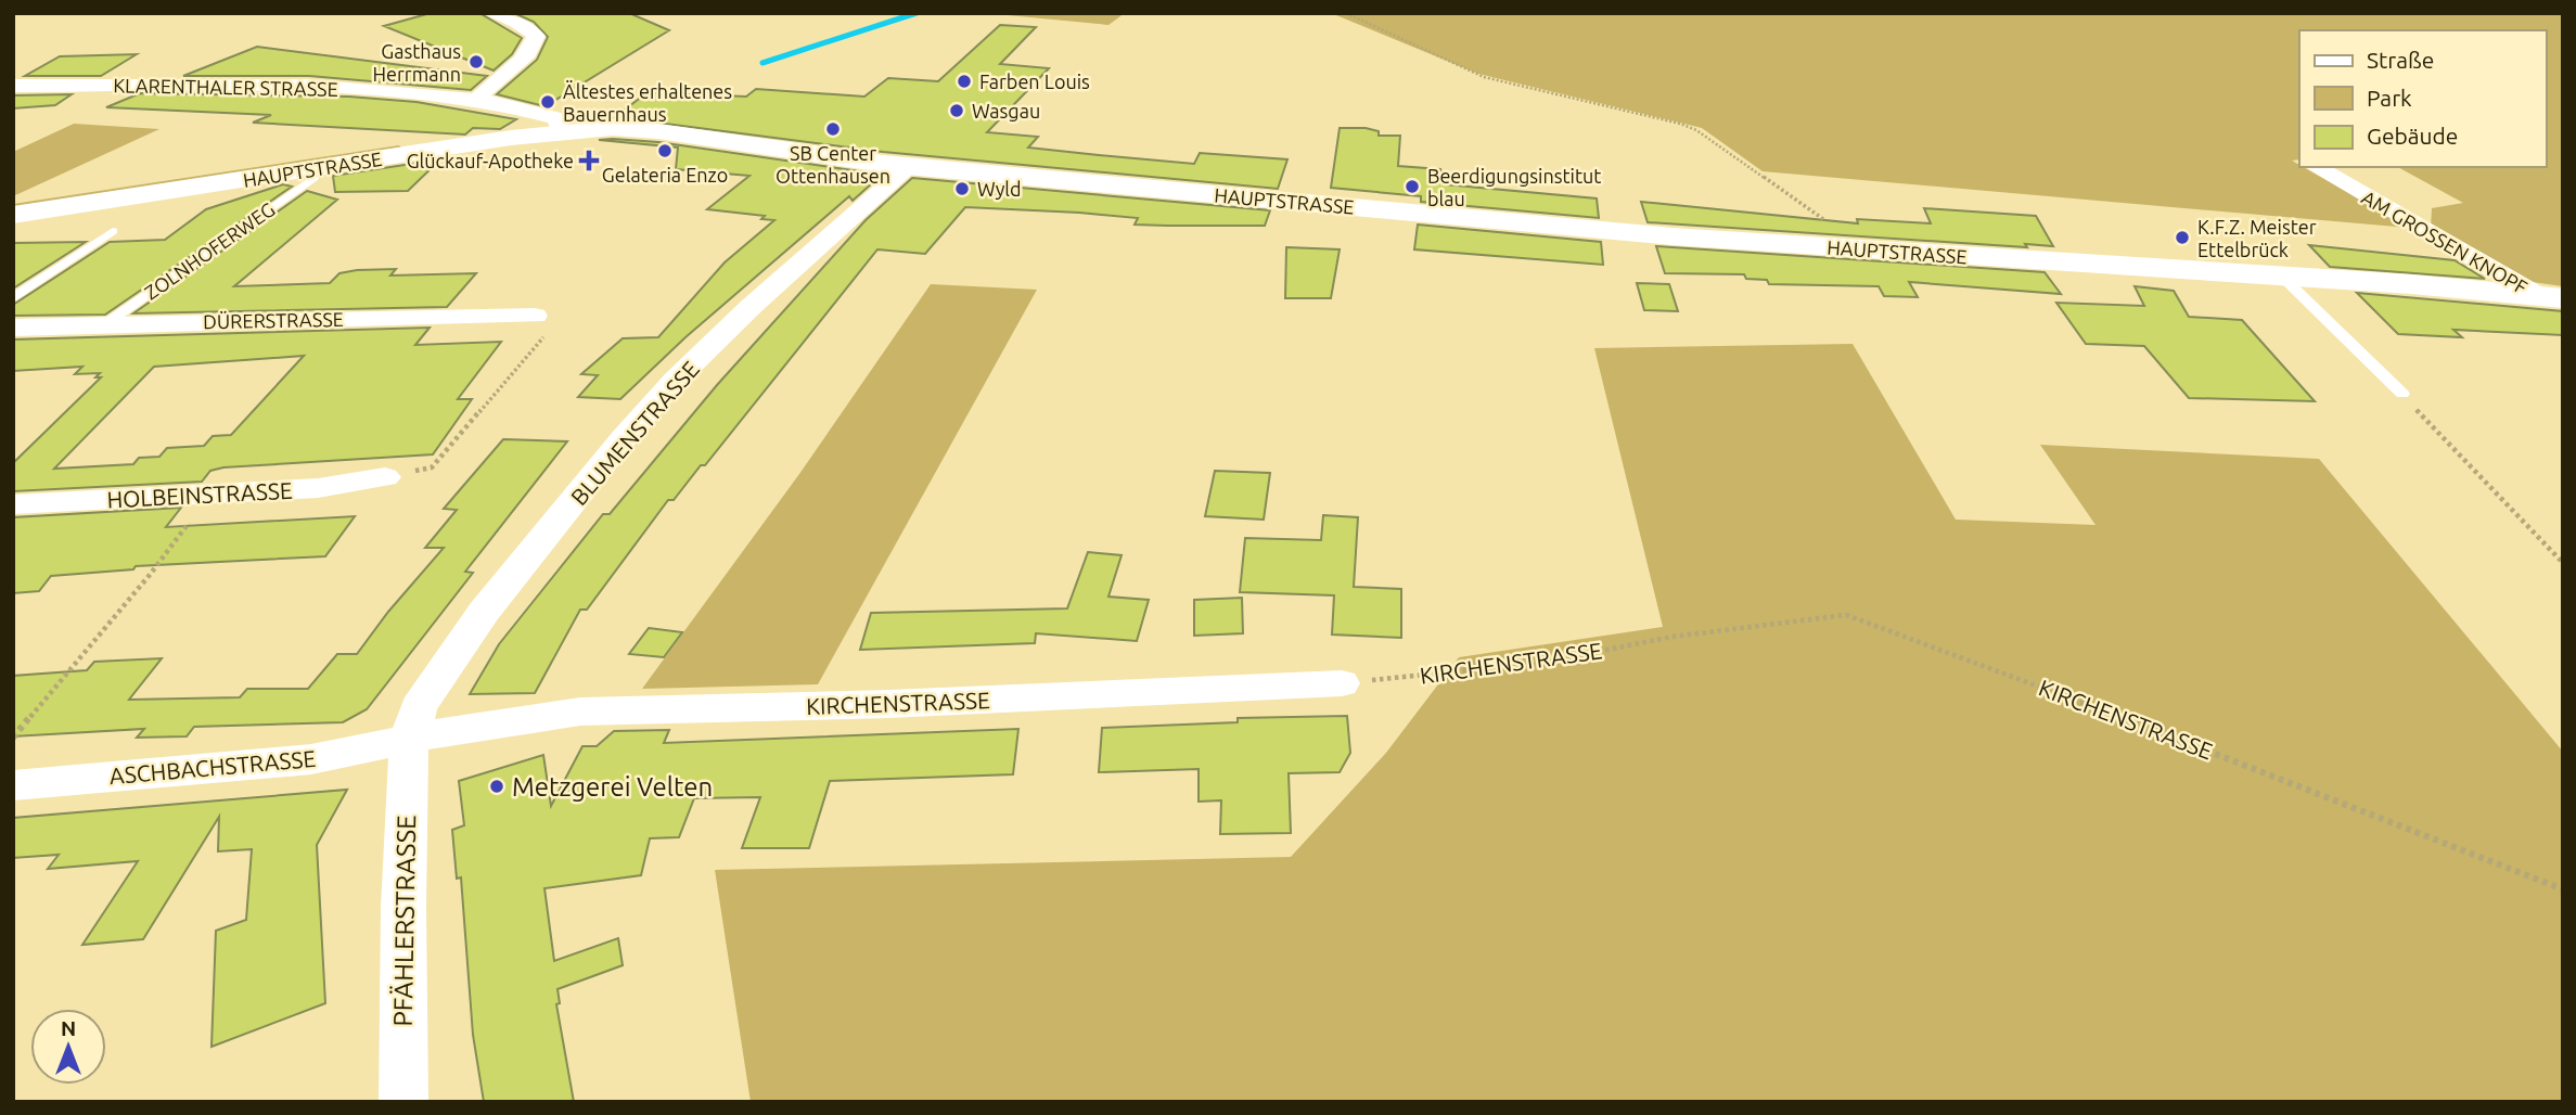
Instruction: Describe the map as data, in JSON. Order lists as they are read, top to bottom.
{
  "streets": {
    "main road": ["HAUPTSTRASSE"],
    "street": [
      "KLARENTHALER STRASSE",
      "AM GROSSEN KNOPF",
      "DÜRERSTRASSE",
      "BLUMENSTRASSE",
      "HOLBEINSTRASSE",
      "KIRCHENSTRASSE",
      "ASCHBACHSTRASSE",
      "PFÄHLERSTRASSE"
    ],
    "lane": ["ZOLNHOFERWEG"]
  },
  "crossings": [
    ["KLARENTHALER STRASSE", "HAUPTSTRASSE"],
    ["HAUPTSTRASSE", "AM GROSSEN KNOPF"],
    ["HAUPTSTRASSE", "BLUMENSTRASSE"],
    ["ZOLNHOFERWEG", "DÜRERSTRASSE"],
    ["BLUMENSTRASSE", "KIRCHENSTRASSE"],
    ["BLUMENSTRASSE", "ASCHBACHSTRASSE"],
    ["BLUMENSTRASSE", "PFÄHLERSTRASSE"],
    ["KIRCHENSTRASSE", "ASCHBACHSTRASSE"],
    ["KIRCHENSTRASSE", "PFÄHLERSTRASSE"],
    ["ASCHBACHSTRASSE", "PFÄHLERSTRASSE"]
  ],
  "places": {
    "other": [
      "Gasthaus Herrmann",
      "Farben Louis",
      "Ältestes erhaltenes Bauernhaus",
      "Wasgau",
      "SB Center Ottenhausen",
      "Gelateria Enzo",
      "Beerdigungsinstitut blau",
      "Wyld",
      "K.F.Z. Meister Ettelbrück",
      "Metzgerei Velten"
    ],
    "health": ["Glückauf-Apotheke"]
  },
  "legend": ["Straße", "Park", "Gebäude"],
  "north": "top"
}
